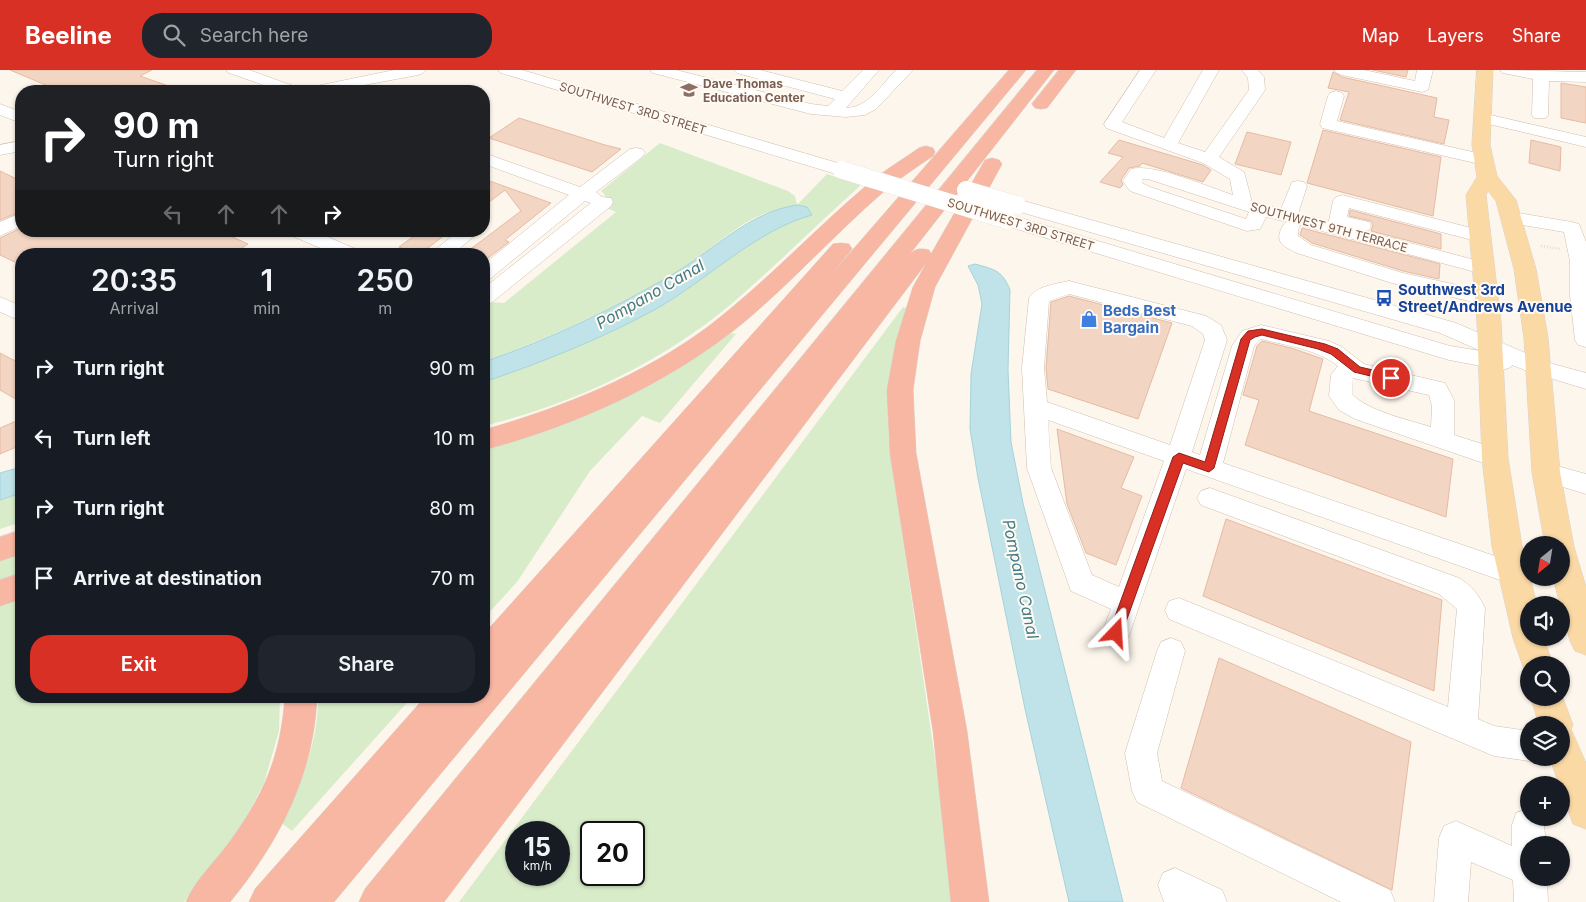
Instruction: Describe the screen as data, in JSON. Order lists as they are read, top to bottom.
{
  "streets": {
    "street": ["SOUTHWEST 3RD STREET", "SOUTHWEST 9TH TERRACE"]
  },
  "water": ["Pompano Canal"],
  "places": {
    "school or university": ["Dave Thomas Education Center"],
    "bus stop": ["Southwest 3rd Street/Andrews Avenue"],
    "shop": ["Beds Best Bargain"]
  },
  "north": "bottom left",
  "page": {
    "header": "Beeline",
    "search": "Search here",
    "nav": ["Map", "Layers", "Share"],
    "turn": ["90 m", "Turn right"],
    "eta": [
      "20:35",
      "Arrival",
      "1",
      "min",
      "250",
      "m"
    ],
    "list": [
      {
        "name": "Turn right",
        "value": "90 m"
      },
      {
        "name": "Turn left",
        "value": "10 m"
      },
      {
        "name": "Turn right",
        "value": "80 m"
      },
      {
        "name": "Arrive at destination",
        "value": "70 m"
      }
    ],
    "map_buttons": ["+", "−"],
    "buttons": ["Exit", "Share"],
    "speed": "15 km/h",
    "limit": "20"
  }
}
